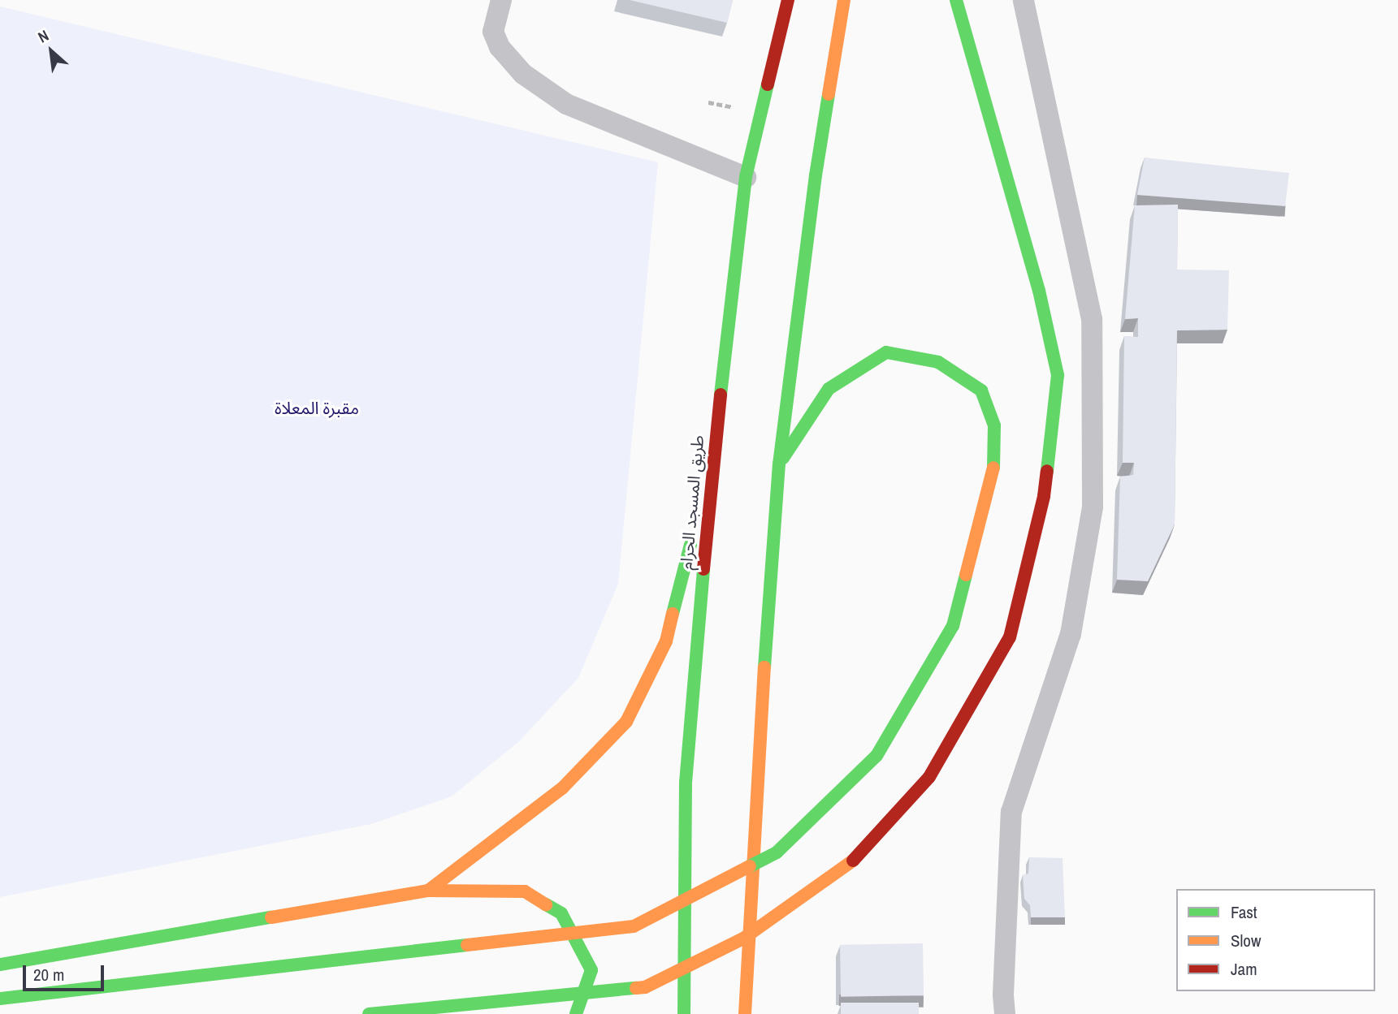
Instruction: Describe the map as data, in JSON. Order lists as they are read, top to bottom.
{
  "streets": {
    "main road": ["طريق المسجد الحرام"]
  },
  "parks": ["مقبرة المعلاة"],
  "legend": ["Fast", "Slow", "Jam"],
  "scale_bar": "20 m",
  "north": "top left"
}
